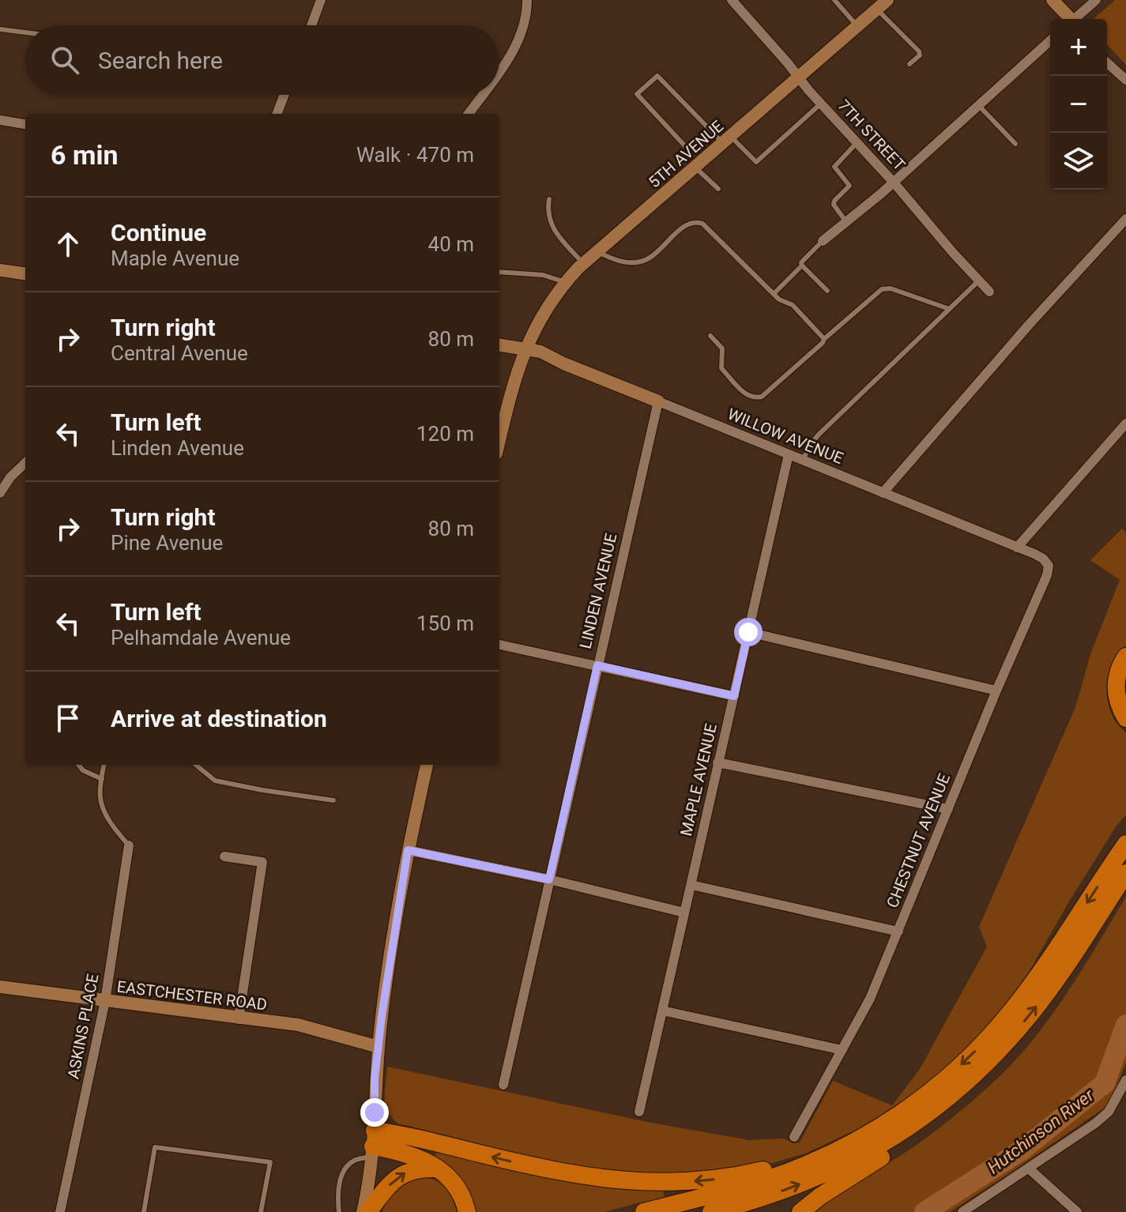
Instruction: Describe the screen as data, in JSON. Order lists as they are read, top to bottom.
{
  "streets": {
    "street": [
      "7TH STREET",
      "5TH AVENUE",
      "WILLOW AVENUE",
      "LINDEN AVENUE",
      "MAPLE AVENUE",
      "CHESTNUT AVENUE",
      "EASTCHESTER ROAD",
      "ASKINS PLACE"
    ]
  },
  "crossings": [
    ["7TH STREET", "5TH AVENUE"],
    ["5TH AVENUE", "WILLOW AVENUE"],
    ["WILLOW AVENUE", "LINDEN AVENUE"],
    ["WILLOW AVENUE", "MAPLE AVENUE"],
    ["WILLOW AVENUE", "CHESTNUT AVENUE"],
    ["EASTCHESTER ROAD", "ASKINS PLACE"]
  ],
  "water": ["Hutchinson River"],
  "page": {
    "map_buttons": ["+", "−"],
    "search": "Search here",
    "heading": ["6 min", "Walk · 470 m"],
    "list": [
      ["Continue", "Maple Avenue", "40 m"],
      ["Turn right", "Central Avenue", "80 m"],
      ["Turn left", "Linden Avenue", "120 m"],
      ["Turn right", "Pine Avenue", "80 m"],
      ["Turn left", "Pelhamdale Avenue", "150 m"],
      "Arrive at destination"
    ]
  }
}
